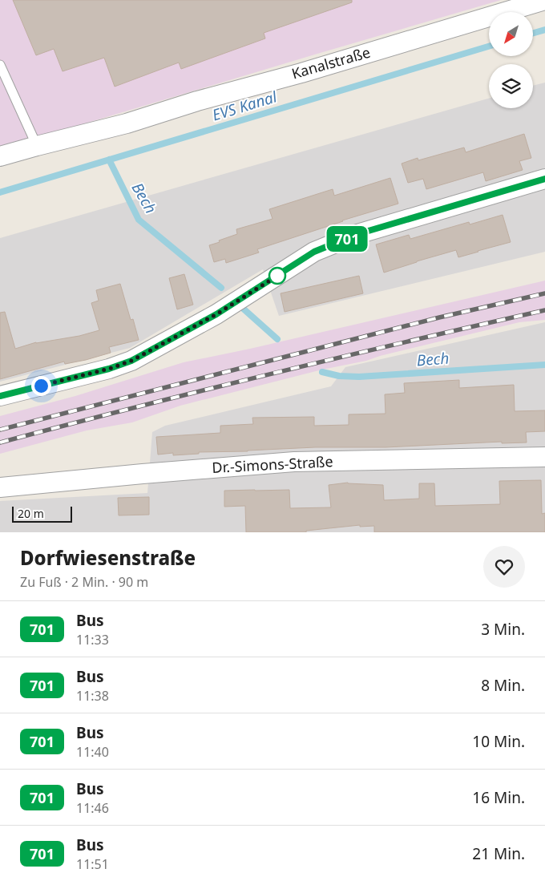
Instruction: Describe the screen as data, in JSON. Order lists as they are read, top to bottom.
{
  "streets": {
    "street": ["Kanalstraße", "Dr.-Simons-Straße"]
  },
  "water": ["EVS Kanal", "Bech"],
  "lines": ["bus line 701"],
  "scale_bar": "20 m",
  "north": "bottom left",
  "page": {
    "on_map": "701",
    "scale": "20 m",
    "heading": ["Dorfwiesenstraße", "Zu Fuß · 2 Min. · 90 m"],
    "list": [
      {
        "mark": "701",
        "name": "Bus",
        "note": "11:33",
        "value": "3 Min."
      },
      {
        "mark": "701",
        "name": "Bus",
        "note": "11:38",
        "value": "8 Min."
      },
      {
        "mark": "701",
        "name": "Bus",
        "note": "11:40",
        "value": "10 Min."
      },
      {
        "mark": "701",
        "name": "Bus",
        "note": "11:46",
        "value": "16 Min."
      },
      {
        "mark": "701",
        "name": "Bus",
        "note": "11:51",
        "value": "21 Min."
      }
    ]
  }
}
